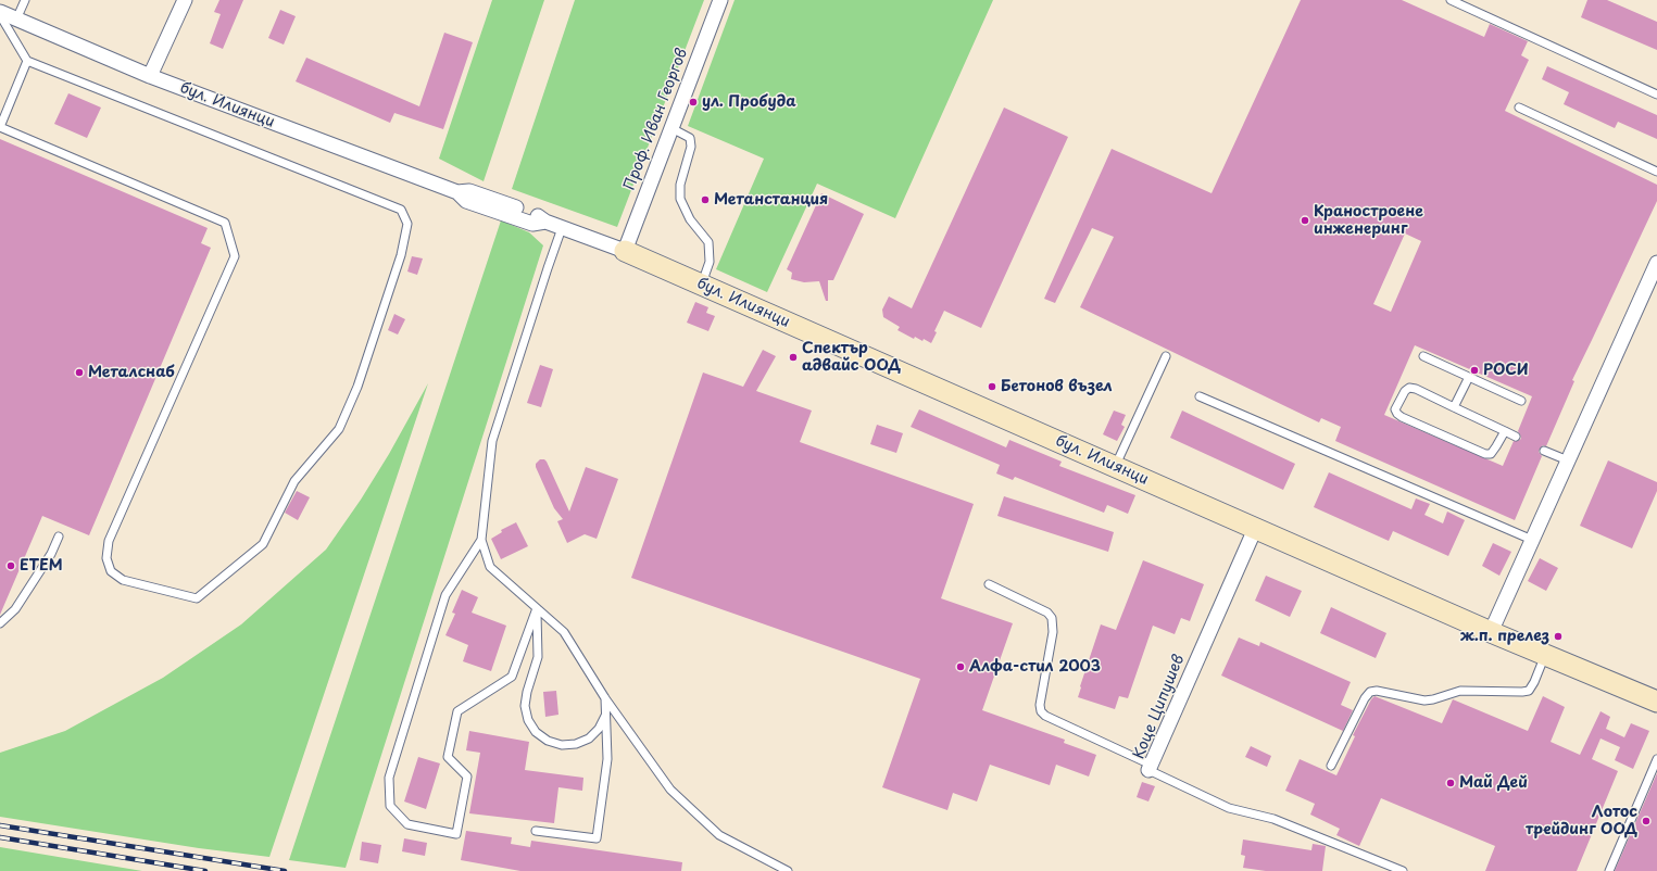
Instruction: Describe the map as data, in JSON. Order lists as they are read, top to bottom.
{
  "streets": {
    "street": ["бул. Илиянци", "Проф. Иван Георгов", "Коце Ципушев"]
  },
  "crossings": [
    ["бул. Илиянци", "Проф. Иван Георгов"],
    ["бул. Илиянци", "Коце Ципушев"]
  ],
  "places": [
    "ул. Пробуда",
    "Метанстанция",
    "Краностроене инженеринг",
    "Спектър адвайс ООД",
    "РОСИ",
    "Металснаб",
    "Бетонов възел",
    "ЕТЕМ",
    "ж.п. прелез",
    "Алфа-стил 2003",
    "Май Дей",
    "Лотос трейдинг ООД"
  ]
}
